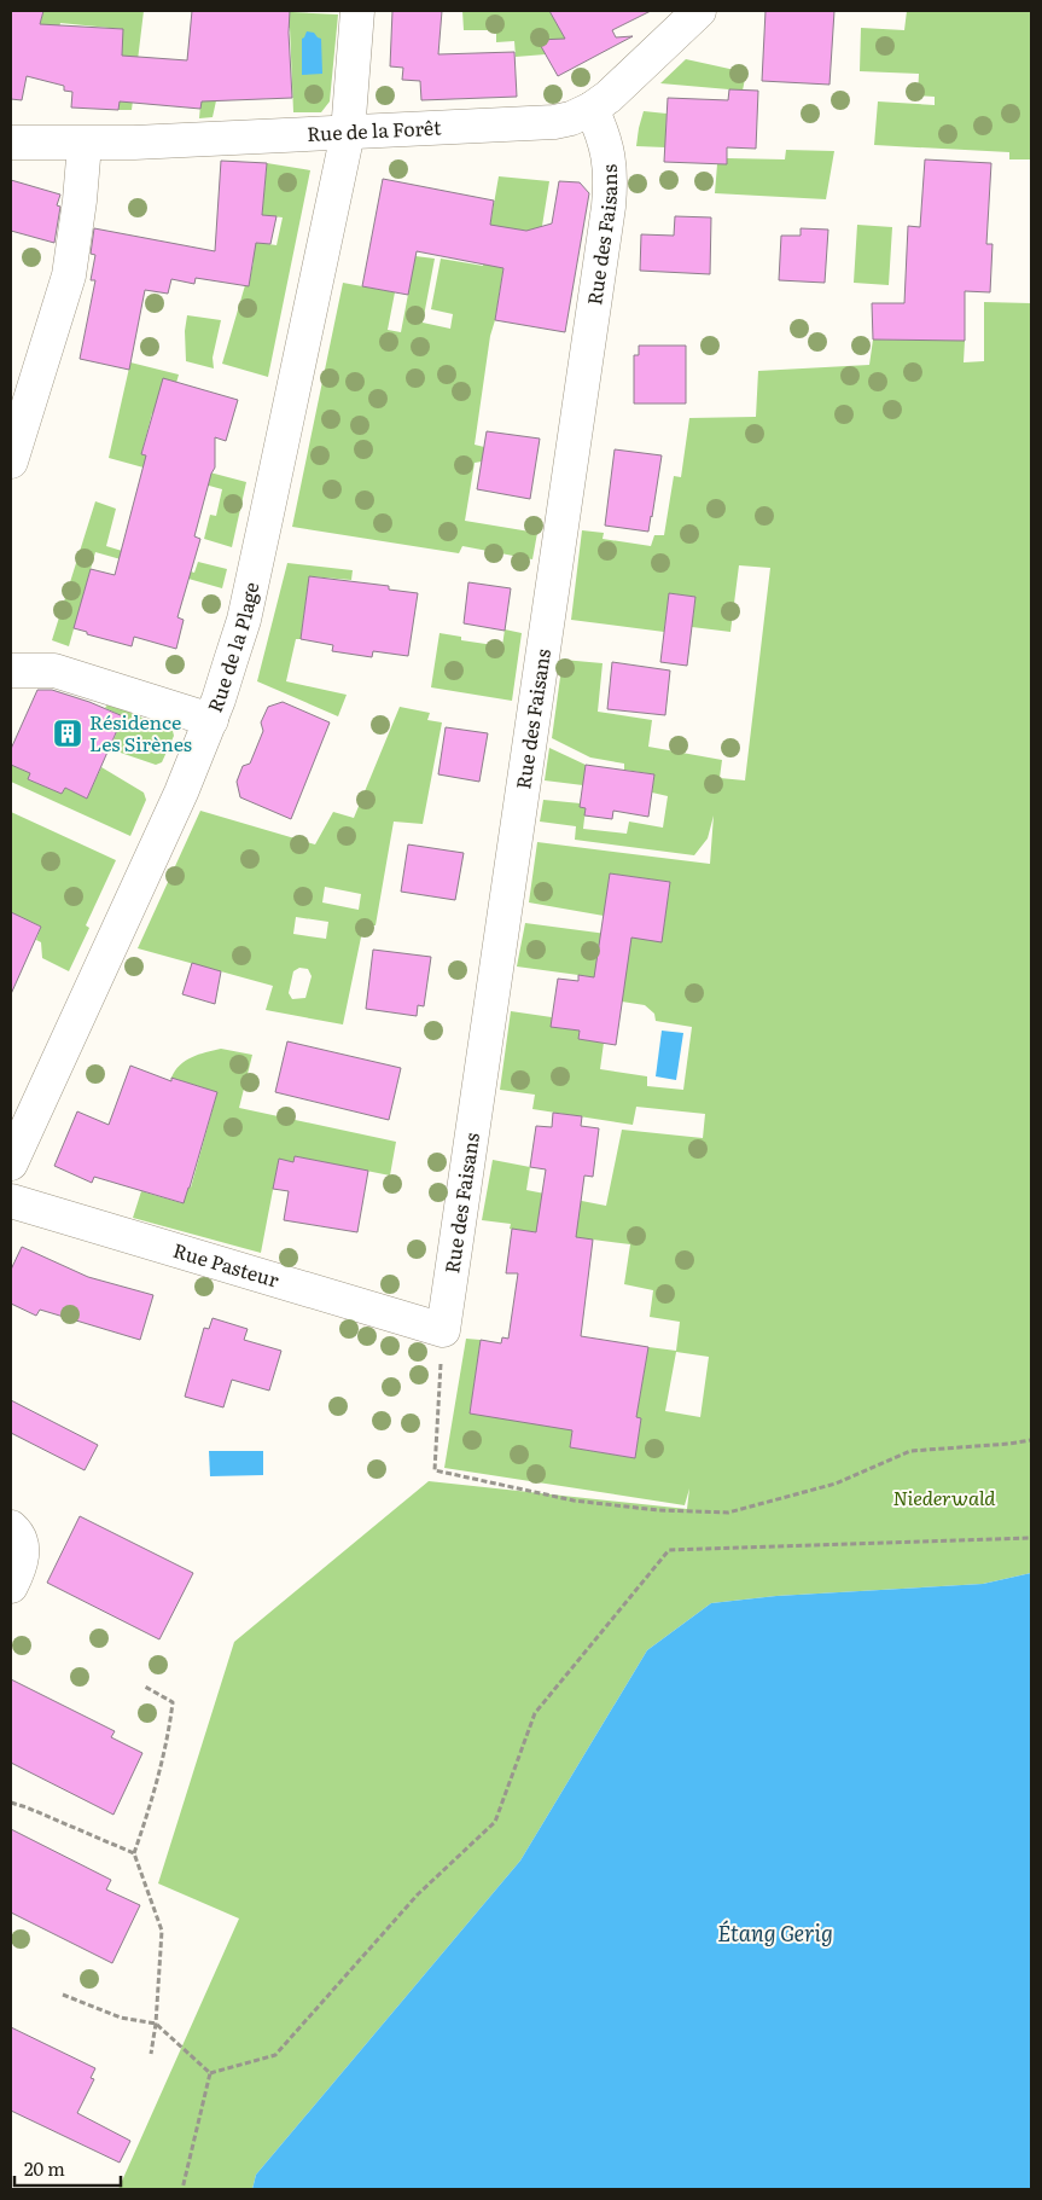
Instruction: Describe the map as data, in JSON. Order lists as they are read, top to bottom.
{
  "streets": {
    "street": [
      "Rue de la Forêt",
      "Rue des Faisans",
      "Rue de la Plage",
      "Rue Pasteur"
    ]
  },
  "crossings": [
    ["Rue de la Forêt", "Rue des Faisans"],
    ["Rue de la Forêt", "Rue de la Plage"],
    ["Rue des Faisans", "Rue Pasteur"]
  ],
  "water": ["Étang Gerig"],
  "parks": ["Niederwald"],
  "places": {
    "building": ["Résidence Les Sirènes"]
  },
  "scale_bar": "20 m"
}
